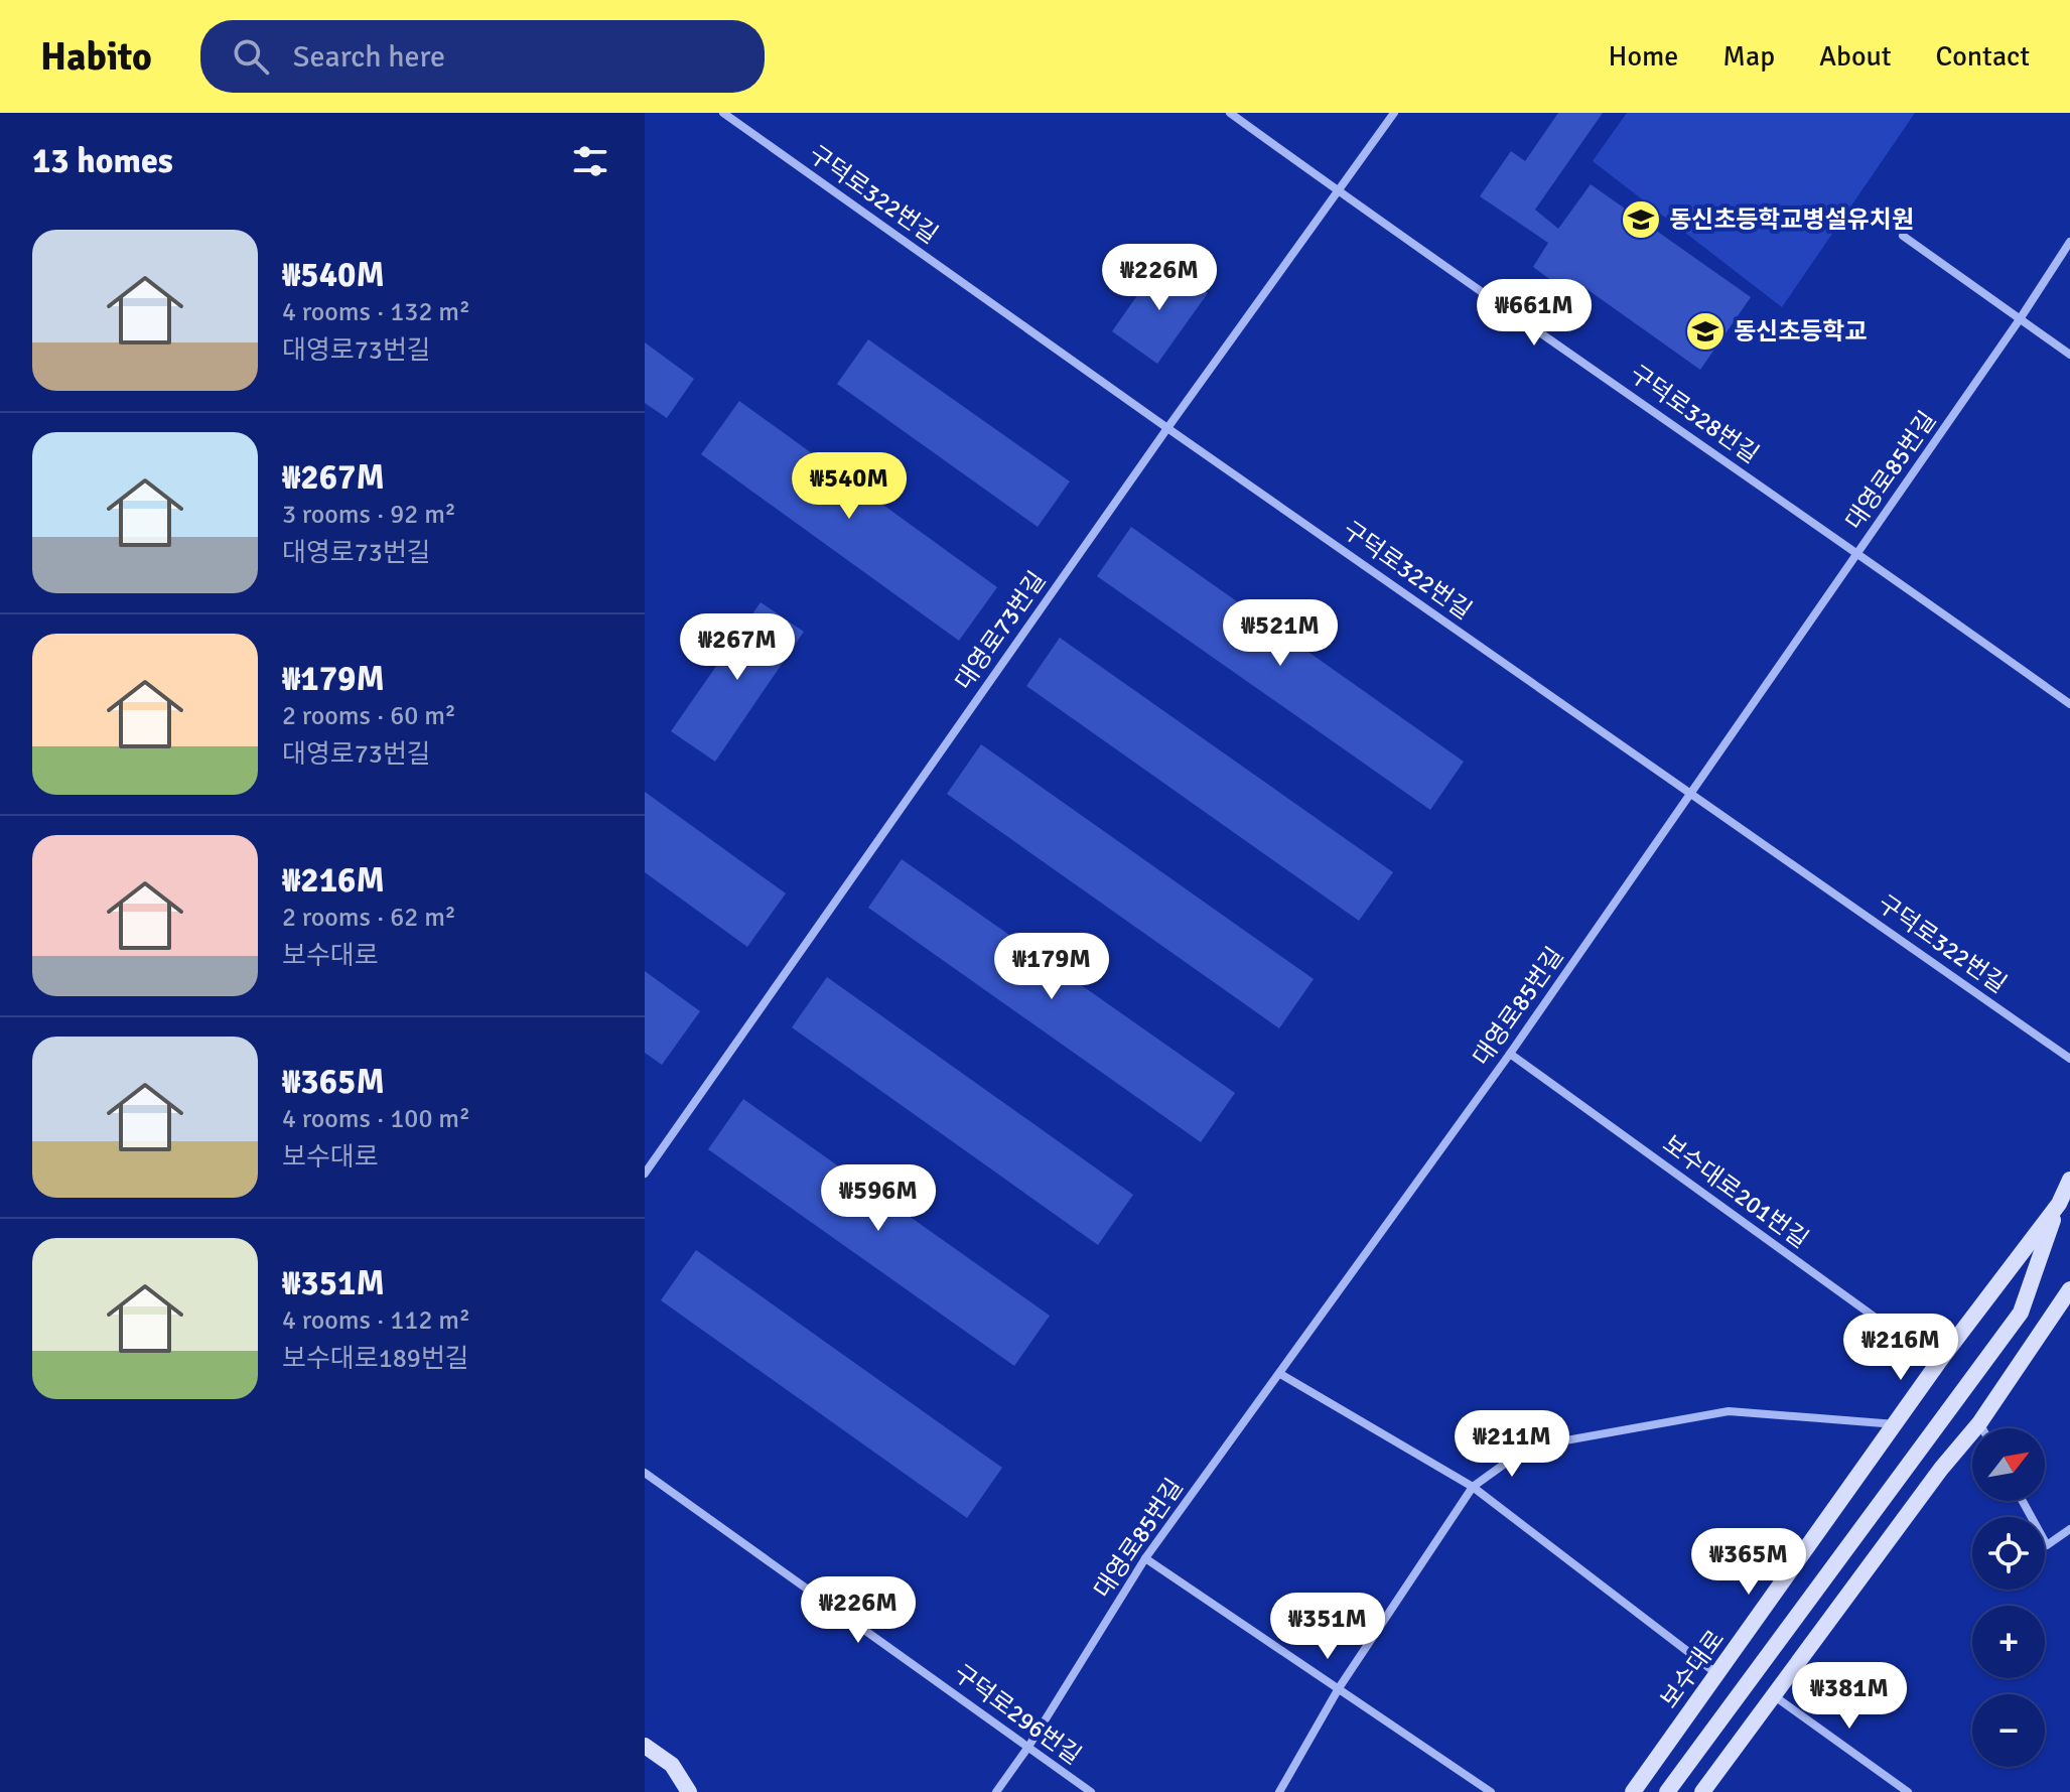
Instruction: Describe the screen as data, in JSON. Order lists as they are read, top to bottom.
{
  "streets": {
    "main road": ["보수대로"],
    "street": [
      "구덕로322번길",
      "구덕로328번길",
      "대영로85번길",
      "대영로73번길",
      "보수대로201번길",
      "구덕로296번길"
    ]
  },
  "crossings": [
    ["구덕로322번길", "대영로85번길"],
    ["구덕로322번길", "대영로73번길"],
    ["구덕로328번길", "대영로85번길"],
    ["구덕로328번길", "대영로73번길"],
    ["대영로85번길", "보수대로201번길"],
    ["대영로85번길", "구덕로296번길"],
    ["보수대로201번길", "보수대로"]
  ],
  "places": {
    "school or university": ["동신초등학교병설유치원", "동신초등학교"]
  },
  "north": "top right",
  "page": {
    "header": "Habito",
    "search": "Search here",
    "nav": [
      "Home",
      "Map",
      "About",
      "Contact"
    ],
    "heading": "13 homes",
    "list": [
      {
        "name": "₩540M",
        "note": "4 rooms · 132 m² · 대영로73번길"
      },
      {
        "name": "₩267M",
        "note": "3 rooms · 92 m² · 대영로73번길"
      },
      {
        "name": "₩179M",
        "note": "2 rooms · 60 m² · 대영로73번길"
      },
      {
        "name": "₩216M",
        "note": "2 rooms · 62 m² · 보수대로"
      },
      {
        "name": "₩365M",
        "note": "4 rooms · 100 m² · 보수대로"
      },
      {
        "name": "₩351M",
        "note": "4 rooms · 112 m² · 보수대로189번길"
      }
    ],
    "price": [
      "₩226M",
      "₩661M",
      "₩540M",
      "₩521M",
      "₩267M",
      "₩179M",
      "₩596M",
      "₩216M",
      "₩211M",
      "₩365M",
      "₩226M",
      "₩351M",
      "₩381M"
    ],
    "map_buttons": ["+", "−"]
  }
}
